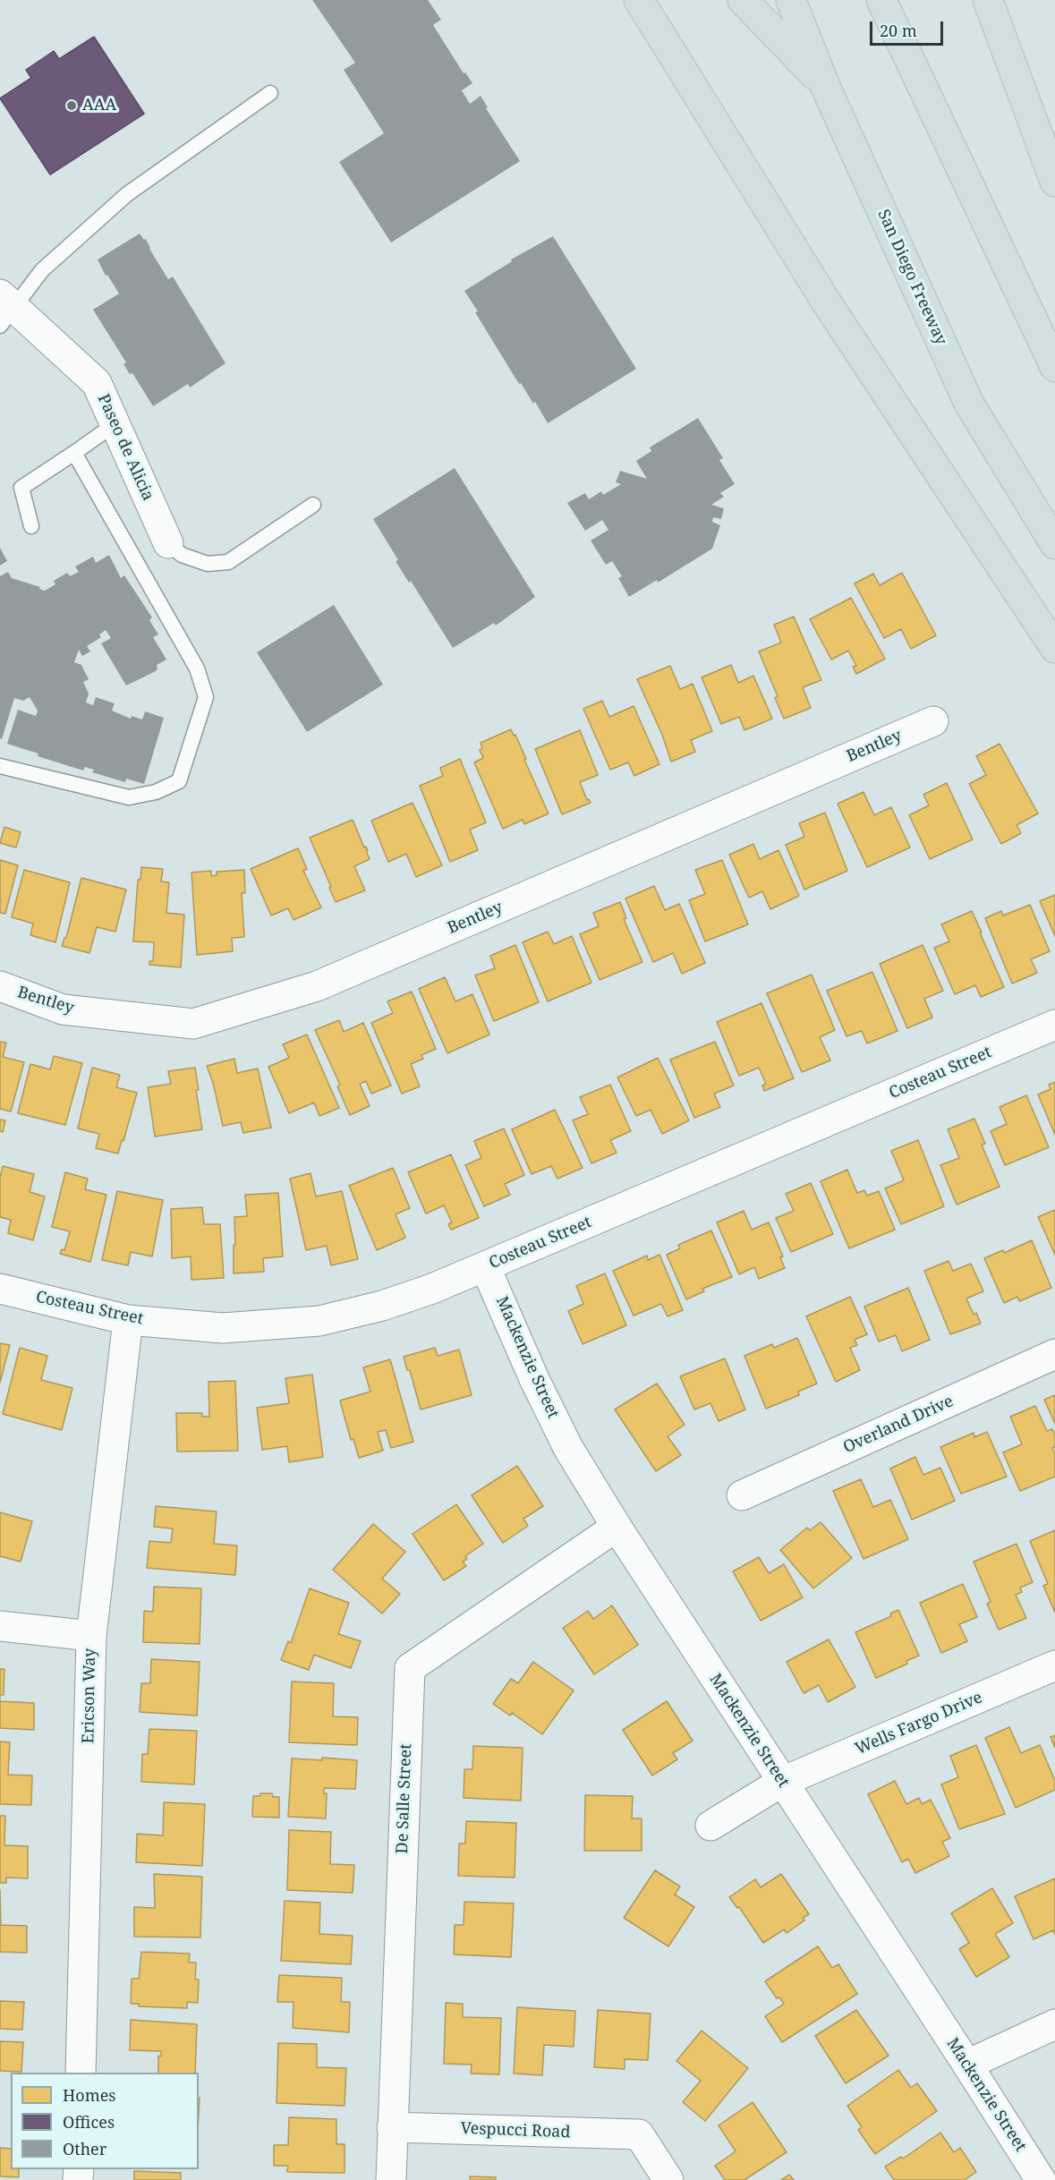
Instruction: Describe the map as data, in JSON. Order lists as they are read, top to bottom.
{
  "streets": {
    "highway": ["San Diego Freeway"],
    "street": [
      "Paseo de Alicia",
      "Bentley",
      "Costeau Street",
      "Mackenzie Street",
      "Overland Drive",
      "Ericson Way",
      "Wells Fargo Drive",
      "De Salle Street",
      "Vespucci Road"
    ]
  },
  "crossings": [
    ["Costeau Street", "Mackenzie Street"],
    ["Costeau Street", "Ericson Way"],
    ["Mackenzie Street", "Wells Fargo Drive"],
    ["Mackenzie Street", "De Salle Street"],
    ["De Salle Street", "Vespucci Road"]
  ],
  "places": ["AAA"],
  "legend": ["Homes", "Offices", "Other"],
  "scale_bar": "20 m"
}
